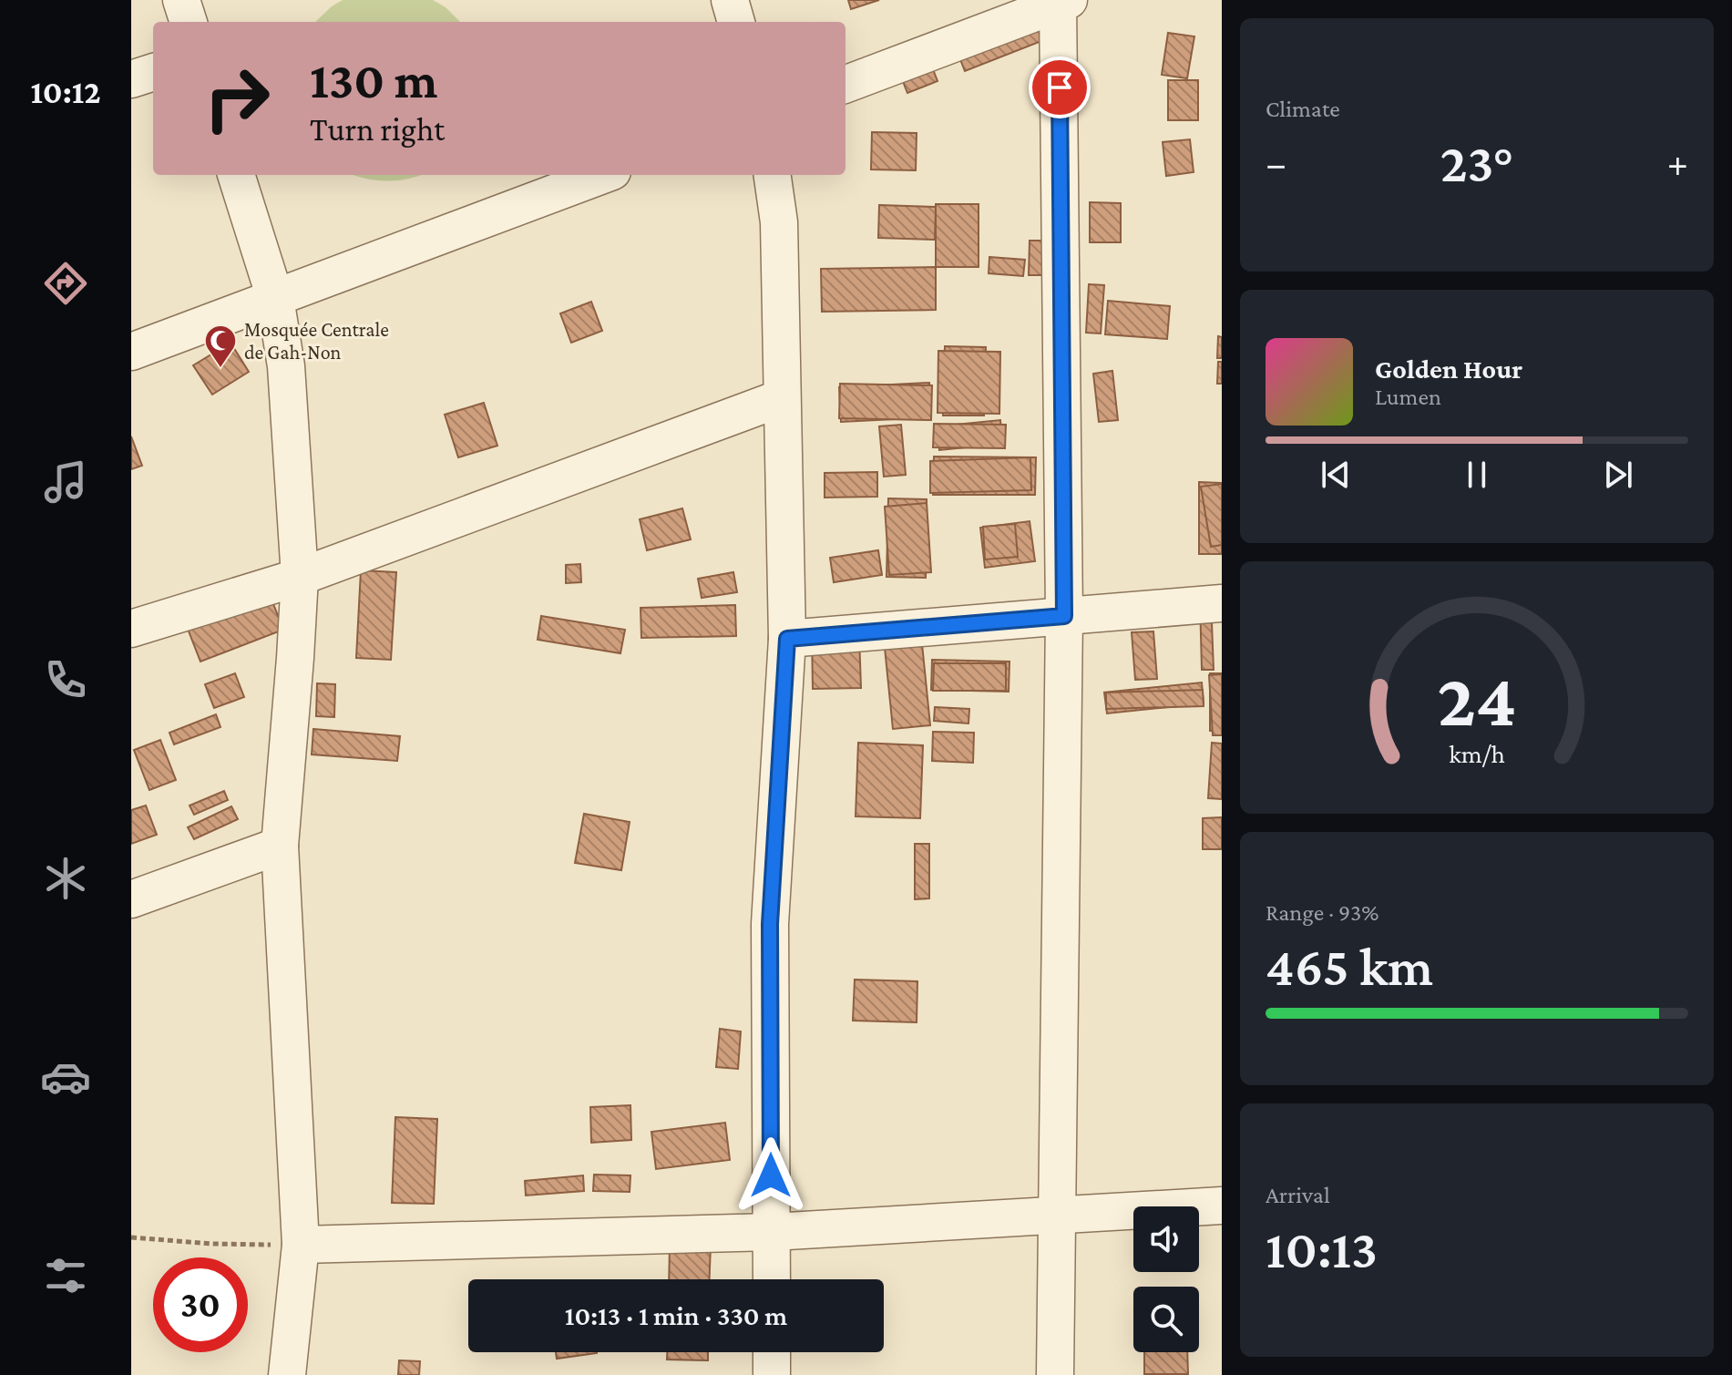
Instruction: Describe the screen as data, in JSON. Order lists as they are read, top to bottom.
{
  "places": {
    "mosque": ["Mosquée Centrale de Gah-Non"]
  },
  "page": {
    "tabs": "10:12",
    "tile": [
      "Climate",
      ["Range · 93%", "465 km"],
      ["Arrival", "10:13"]
    ],
    "turn": ["130 m", "Turn right"],
    "heat": ["−", "23°", "+"],
    "song": ["Golden Hour", "Lumen"],
    "limit": "30",
    "trip": "10:13 · 1 min · 330 m",
    "gauge": ["24", "km/h"]
  }
}
